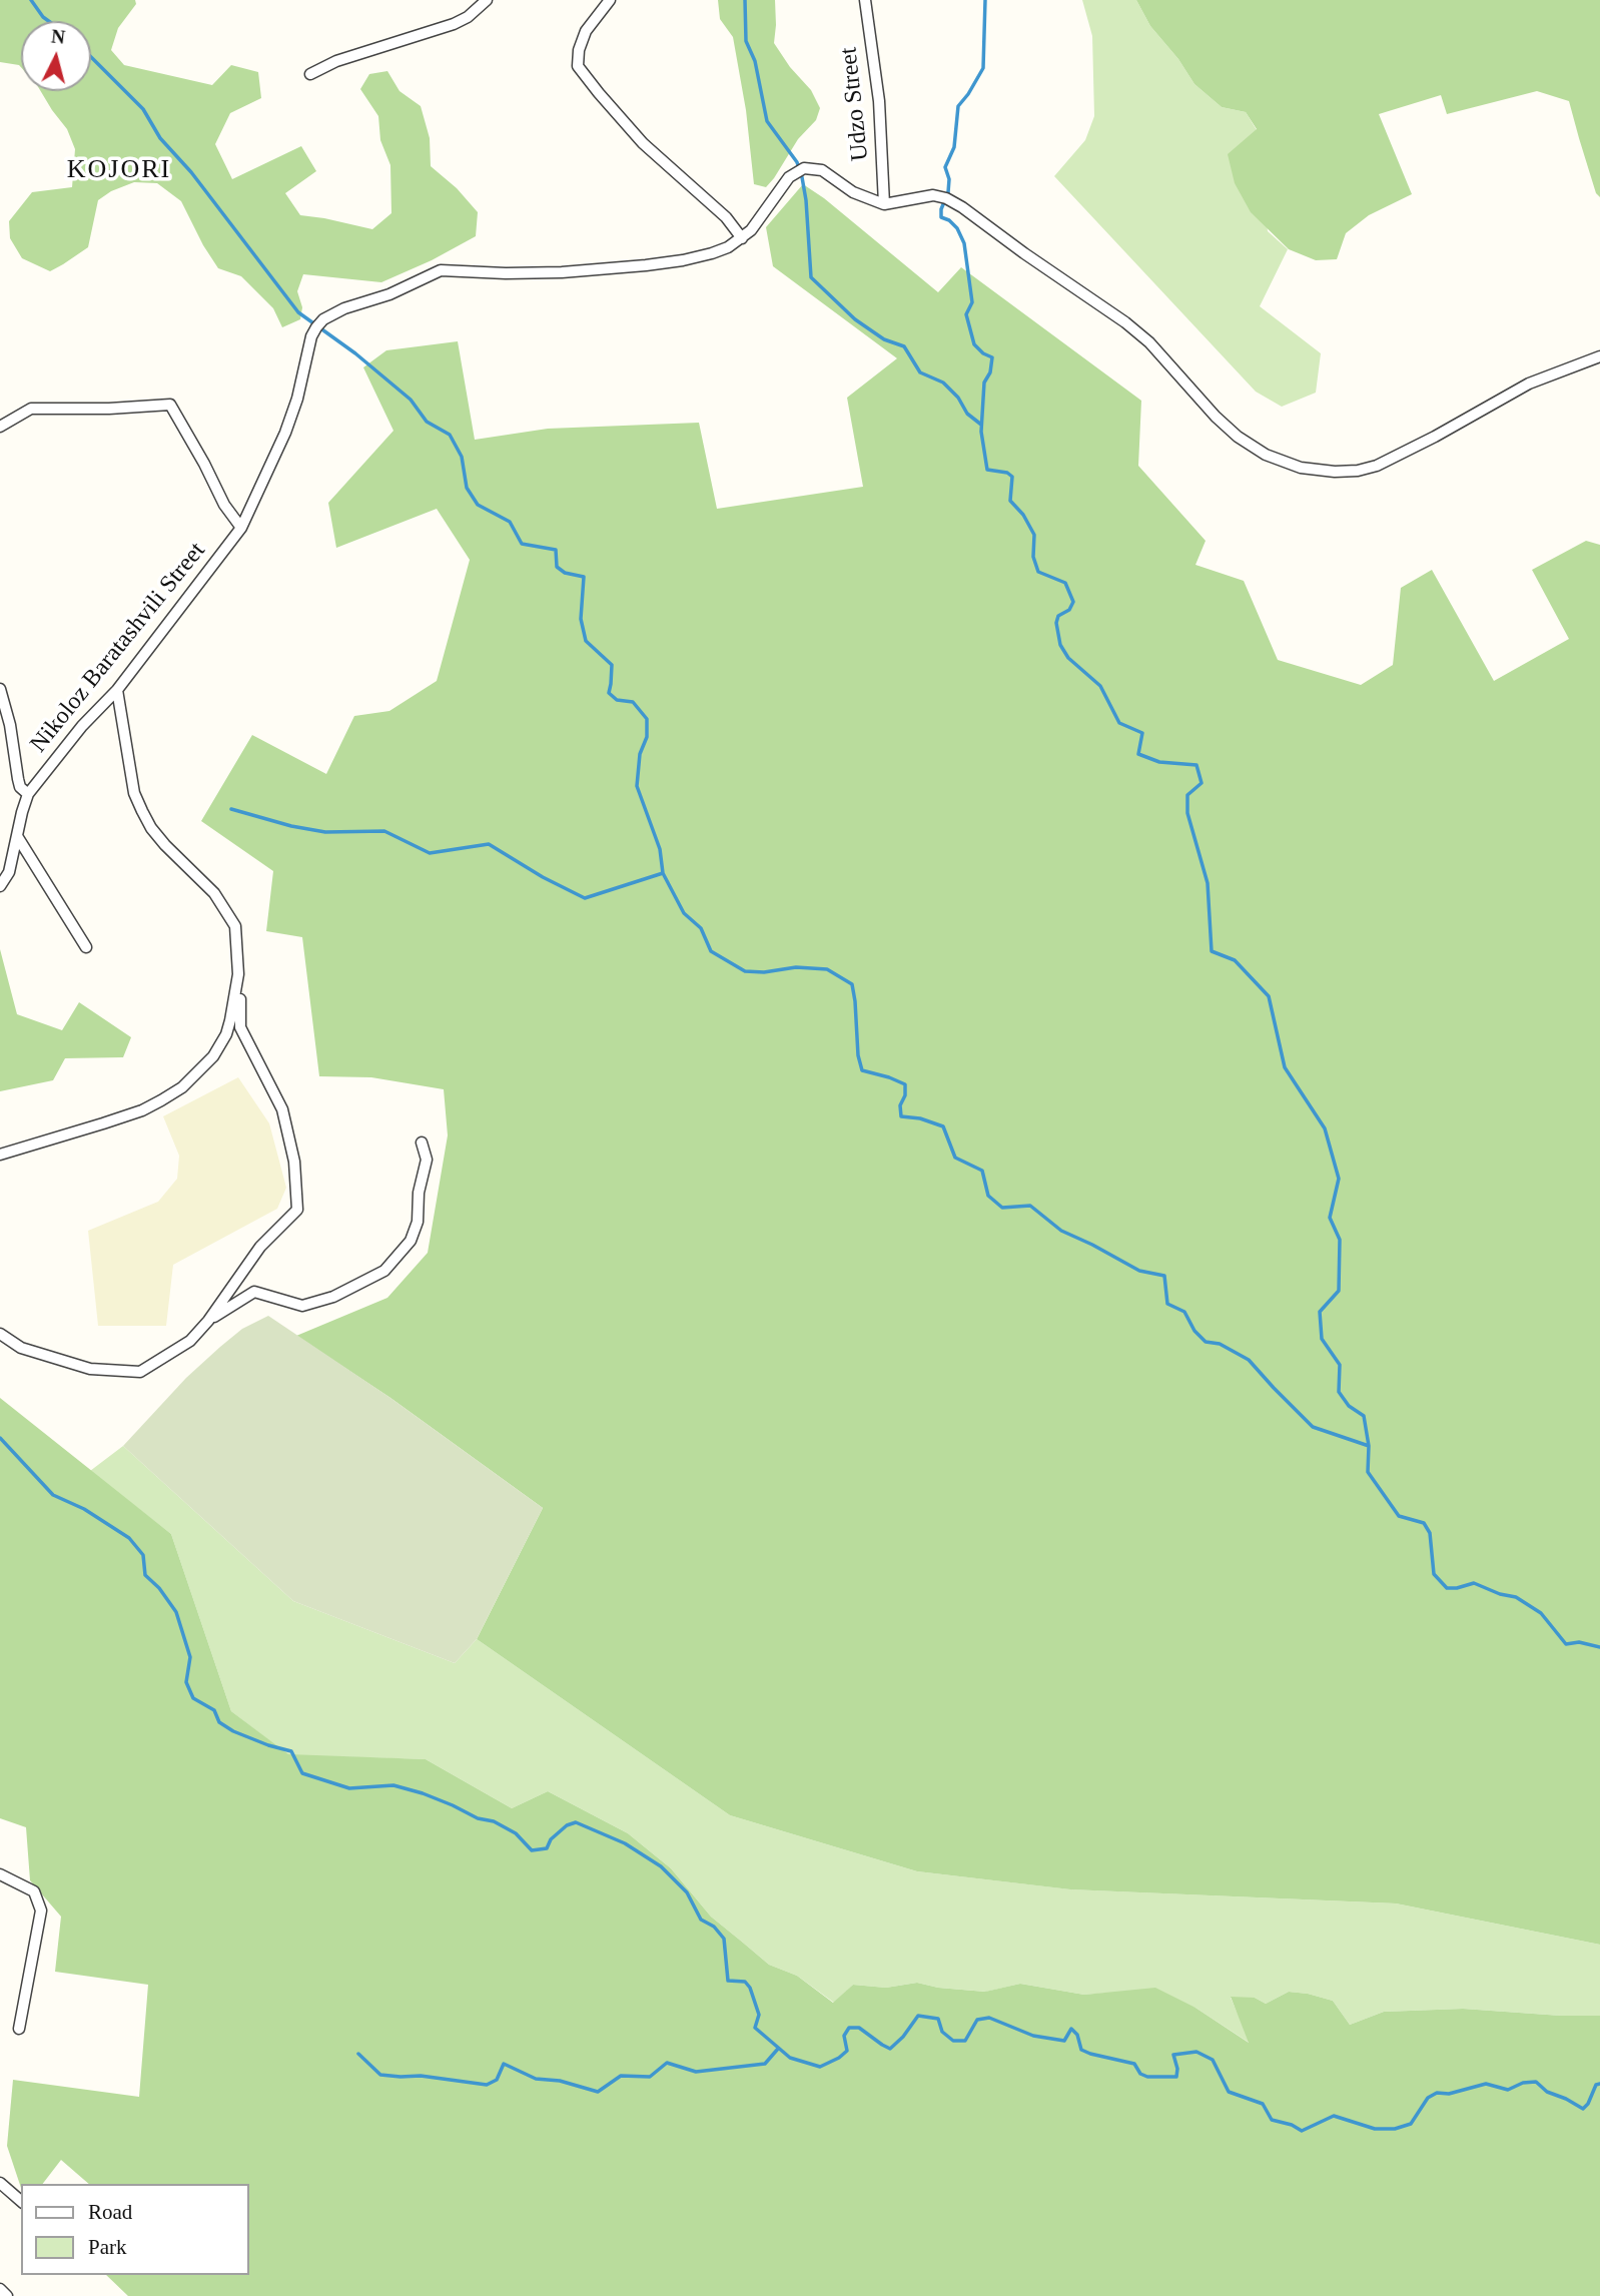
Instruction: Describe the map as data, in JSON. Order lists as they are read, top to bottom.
{
  "streets": {
    "street": ["Udzo Street", "Nikoloz Baratashvili Street"]
  },
  "crossings": [
    ["Udzo Street", "Nikoloz Baratashvili Street"]
  ],
  "districts": ["KOJORI"],
  "legend": ["Road", "Park"],
  "north": "top"
}
